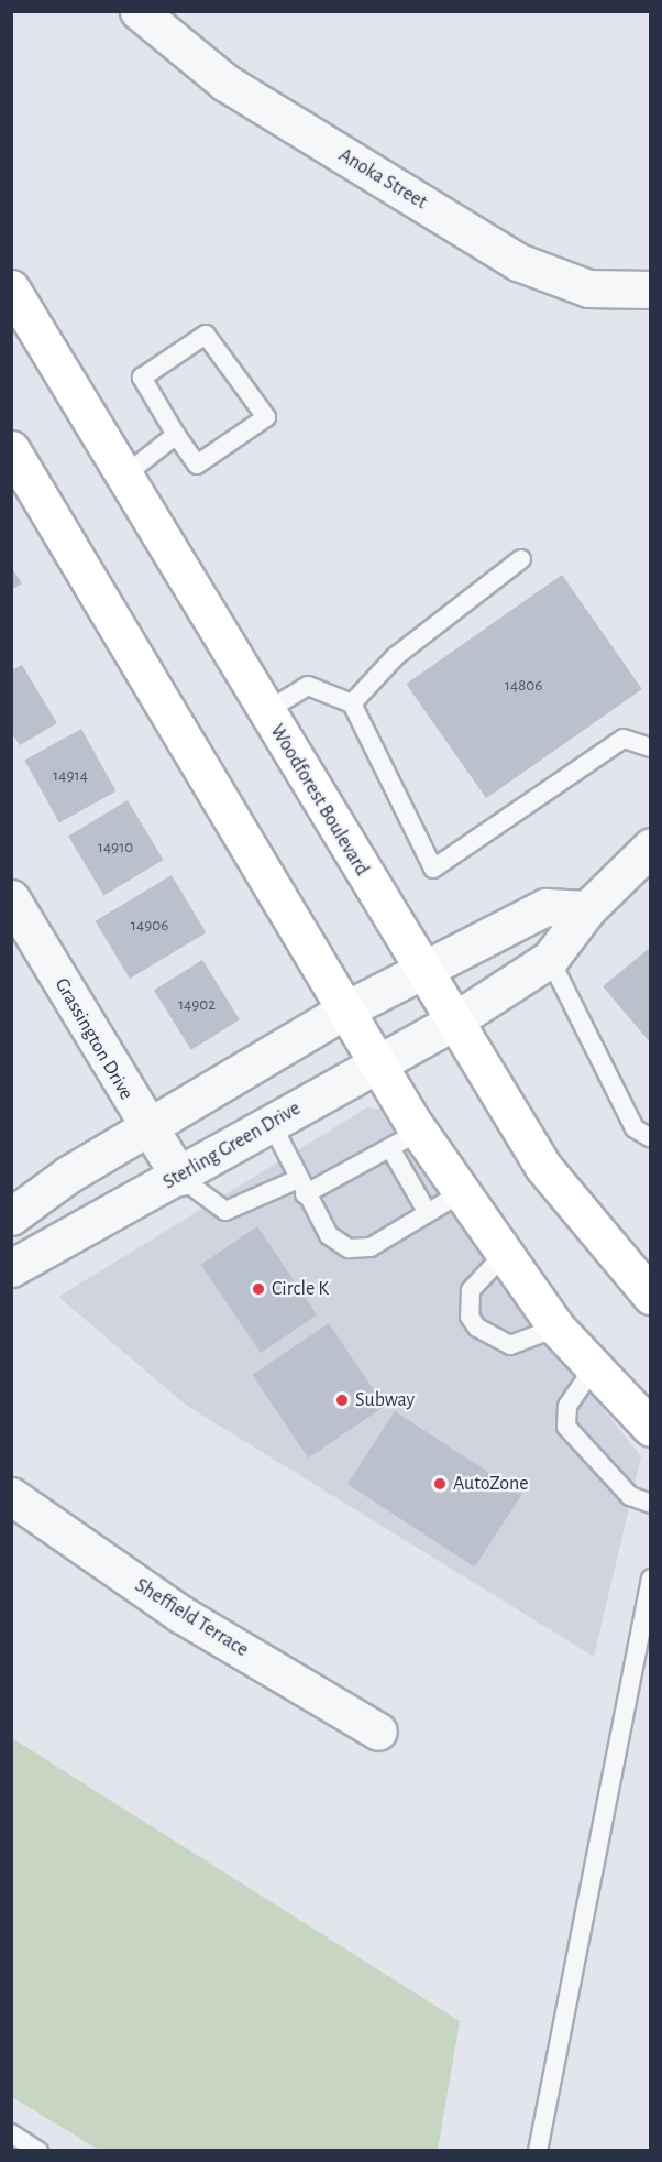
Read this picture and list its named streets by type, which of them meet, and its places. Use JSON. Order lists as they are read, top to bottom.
{
  "streets": {
    "main road": ["Woodforest Boulevard"],
    "street": [
      "Anoka Street",
      "Grassington Drive",
      "Sterling Green Drive",
      "Sheffield Terrace"
    ]
  },
  "crossings": [
    ["Woodforest Boulevard", "Sterling Green Drive"],
    ["Grassington Drive", "Sterling Green Drive"]
  ],
  "places": ["Circle K", "Subway", "AutoZone"],
  "house_numbers": [
    "14806",
    "14914",
    "14910",
    "14906",
    "14902"
  ]
}
